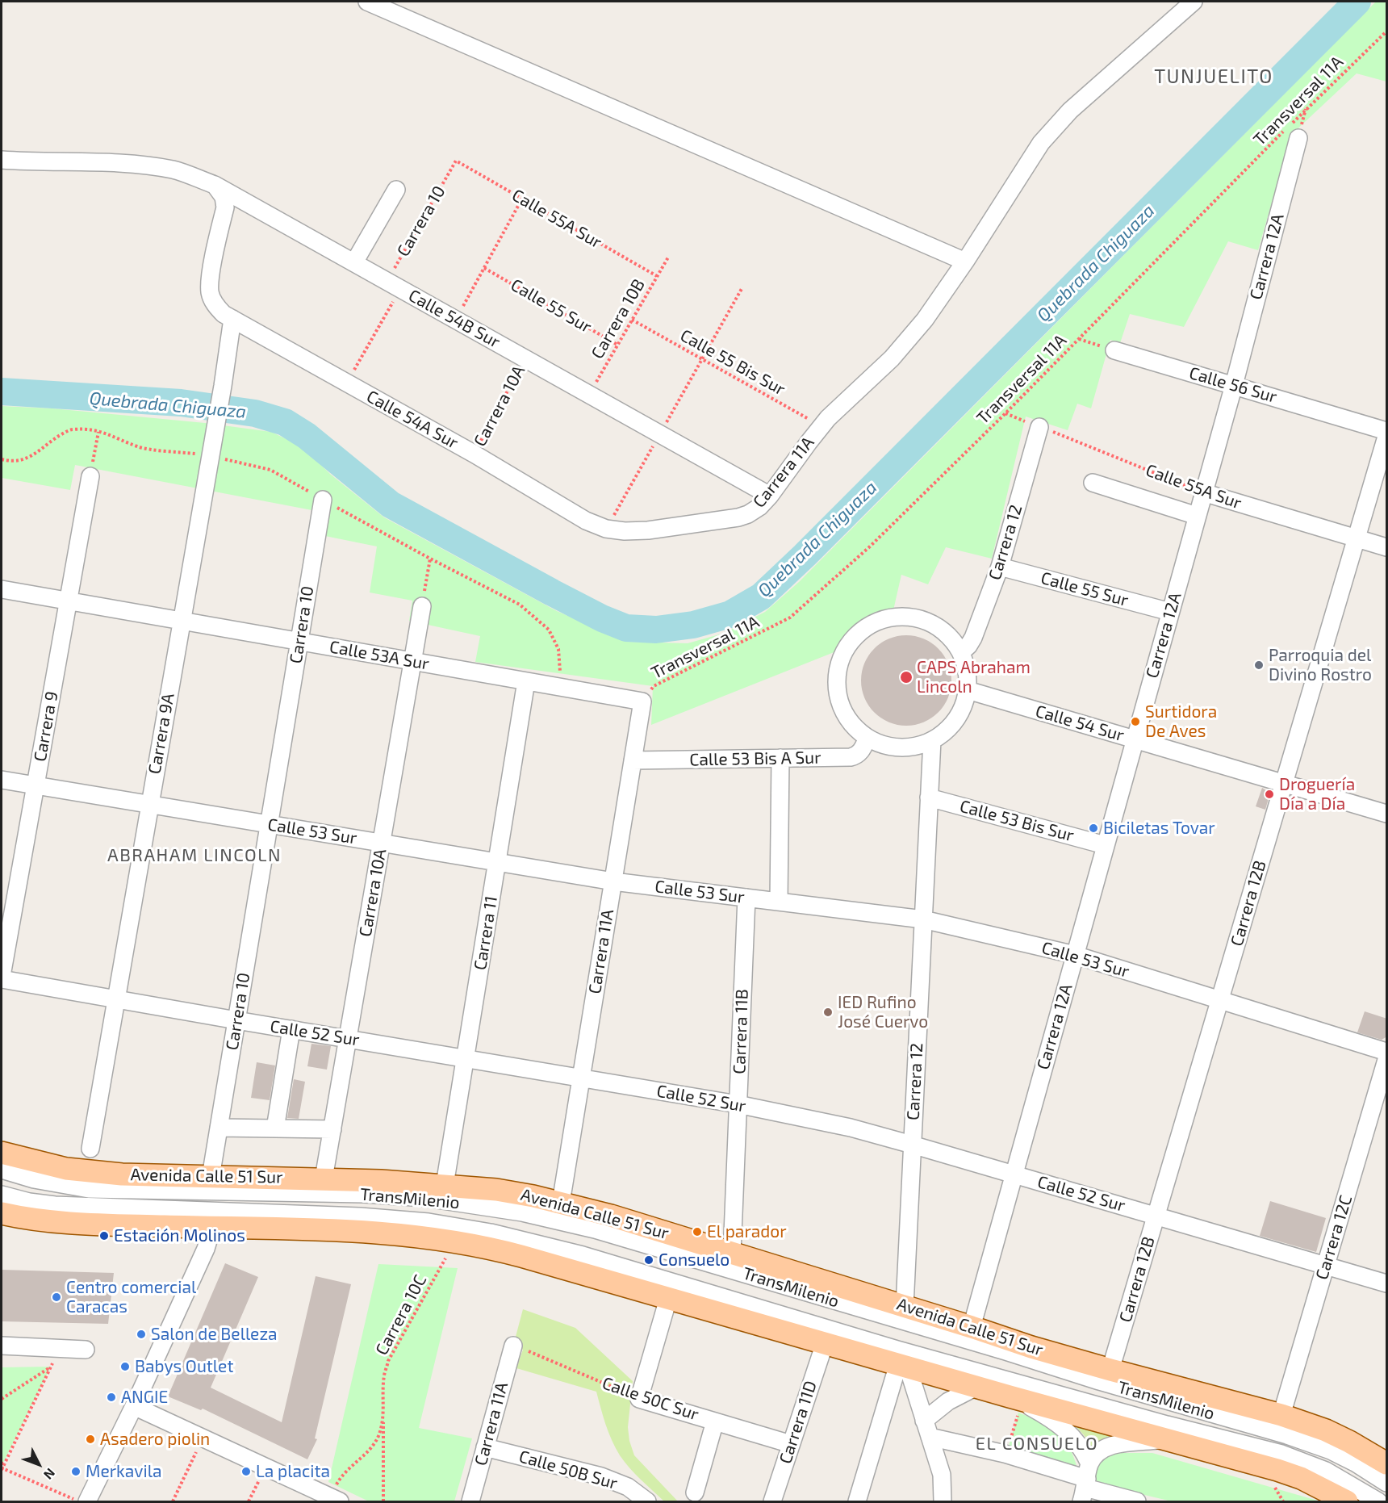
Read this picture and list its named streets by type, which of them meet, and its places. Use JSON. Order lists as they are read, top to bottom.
{
  "streets": {
    "main road": ["Avenida Calle 51 Sur"],
    "street": [
      "Calle 55A Sur",
      "Carrera 10",
      "Carrera 12A",
      "Calle 55 Sur",
      "Calle 54B Sur",
      "Calle 56 Sur",
      "Carrera 10A",
      "Calle 54A Sur",
      "Carrera 11A",
      "Carrera 12",
      "Calle 53A Sur",
      "Calle 54 Sur",
      "Carrera 9",
      "Carrera 9A",
      "Calle 53 Bis A Sur",
      "Calle 53 Bis Sur",
      "Calle 53 Sur",
      "Carrera 12B",
      "Carrera 11",
      "Carrera 11B",
      "Calle 52 Sur",
      "TransMilenio",
      "Carrera 12C",
      "Calle 50C Sur",
      "Carrera 11D",
      "Calle 50B Sur"
    ],
    "path": [
      "Transversal 11A",
      "Carrera 10B",
      "Calle 55 Bis Sur",
      "Carrera 10C"
    ]
  },
  "crossings": [
    ["Transversal 11A", "Calle 55A Sur"],
    ["Transversal 11A", "Carrera 11A"],
    ["Transversal 11A", "Calle 53A Sur"],
    ["Calle 55A Sur", "Carrera 10"],
    ["Calle 55A Sur", "Carrera 12A"],
    ["Calle 55A Sur", "Carrera 10B"],
    ["Calle 55A Sur", "Carrera 12"],
    ["Calle 55A Sur", "Carrera 12B"],
    ["Carrera 10", "Calle 54B Sur"],
    ["Carrera 10", "Calle 54A Sur"],
    ["Carrera 10", "Calle 53A Sur"],
    ["Carrera 10", "Calle 53 Sur"],
    ["Carrera 10", "Calle 52 Sur"],
    ["Carrera 10", "Avenida Calle 51 Sur"],
    ["Carrera 10", "TransMilenio"],
    ["Carrera 12A", "Calle 55 Sur"],
    ["Carrera 12A", "Calle 56 Sur"],
    ["Carrera 12A", "Calle 54 Sur"],
    ["Carrera 12A", "Calle 53 Bis Sur"],
    ["Carrera 12A", "Calle 53 Sur"],
    ["Carrera 12A", "Calle 52 Sur"],
    ["Carrera 12A", "Avenida Calle 51 Sur"],
    ["Calle 55 Sur", "Carrera 10B"],
    ["Calle 55 Sur", "Carrera 12"],
    ["Calle 54B Sur", "Carrera 10B"],
    ["Calle 54B Sur", "Carrera 10A"],
    ["Calle 54B Sur", "Calle 54A Sur"],
    ["Calle 54B Sur", "Carrera 11A"],
    ["Carrera 10B", "Calle 55 Bis Sur"],
    ["Calle 55 Bis Sur", "Carrera 11A"],
    ["Carrera 10A", "Calle 54A Sur"],
    ["Carrera 10A", "Calle 53A Sur"],
    ["Carrera 10A", "Calle 53 Sur"],
    ["Carrera 10A", "Calle 52 Sur"],
    ["Carrera 10A", "Avenida Calle 51 Sur"],
    ["Calle 54A Sur", "Carrera 11A"],
    ["Calle 54A Sur", "Carrera 9A"],
    ["Carrera 11A", "Calle 53A Sur"],
    ["Carrera 11A", "Calle 53 Bis A Sur"],
    ["Carrera 11A", "Calle 53 Sur"],
    ["Carrera 11A", "Calle 52 Sur"],
    ["Carrera 11A", "Avenida Calle 51 Sur"],
    ["Carrera 11A", "Calle 50C Sur"],
    ["Carrera 11A", "Calle 50B Sur"],
    ["Carrera 12", "Calle 54 Sur"],
    ["Carrera 12", "Calle 53 Bis A Sur"],
    ["Carrera 12", "Calle 53 Bis Sur"],
    ["Carrera 12", "Calle 53 Sur"],
    ["Carrera 12", "Calle 52 Sur"],
    ["Carrera 12", "Avenida Calle 51 Sur"],
    ["Calle 53A Sur", "Carrera 9"],
    ["Calle 53A Sur", "Carrera 9A"],
    ["Calle 53A Sur", "Carrera 11"],
    ["Calle 54 Sur", "Calle 53 Bis A Sur"],
    ["Calle 54 Sur", "Carrera 12B"],
    ["Carrera 9", "Calle 53 Sur"],
    ["Carrera 9", "Calle 52 Sur"],
    ["Carrera 9A", "Calle 53 Sur"],
    ["Carrera 9A", "Calle 52 Sur"],
    ["Calle 53 Sur", "Carrera 12B"],
    ["Calle 53 Sur", "Carrera 11"],
    ["Calle 53 Sur", "Carrera 11B"],
    ["Carrera 12B", "Calle 52 Sur"],
    ["Carrera 12B", "Avenida Calle 51 Sur"],
    ["Carrera 11", "Calle 52 Sur"],
    ["Carrera 11", "Avenida Calle 51 Sur"],
    ["Carrera 11B", "Calle 52 Sur"],
    ["Carrera 11B", "Avenida Calle 51 Sur"],
    ["Calle 52 Sur", "Carrera 12C"],
    ["Avenida Calle 51 Sur", "TransMilenio"],
    ["Avenida Calle 51 Sur", "Carrera 12C"],
    ["Calle 50C Sur", "Carrera 11D"]
  ],
  "districts": ["TUNJUELITO", "ABRAHAM LINCOLN", "EL CONSUELO"],
  "water": ["Quebrada Chiguaza"],
  "places": [
    "Parroquia del Divino Rostro",
    "CAPS Abraham Lincoln",
    "Surtidora De Aves",
    "Droguería Día a Día",
    "Biciletas Tovar",
    "IED Rufino José Cuervo",
    "El parador",
    "Estación Molinos",
    "Consuelo",
    "Centro comercial Caracas",
    "Salon de Belleza",
    "Babys Outlet",
    "ANGIE",
    "Asadero piolin",
    "Merkavila",
    "La placita"
  ],
  "north": "bottom right"
}
